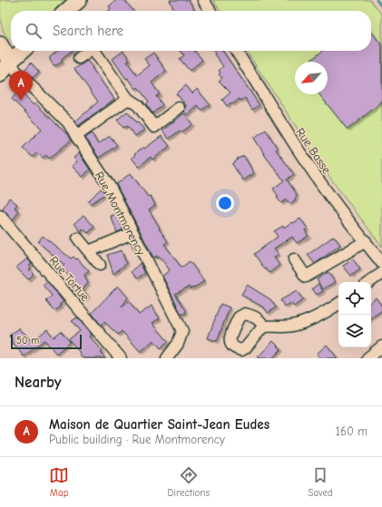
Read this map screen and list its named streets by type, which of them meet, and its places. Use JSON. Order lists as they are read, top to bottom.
{
  "streets": {
    "street": ["Rue Basse", "Rue Montmorency", "Rue Tortue"]
  },
  "scale_bar": "50 m",
  "north": "bottom left",
  "page": {
    "search": "Search here",
    "pins": "A",
    "scale": "50 m",
    "heading": "Nearby",
    "list": [
      {
        "mark": "A",
        "name": "Maison de Quartier Saint-Jean Eudes",
        "note": "Public building · Rue Montmorency",
        "value": "160 m"
      }
    ],
    "nav": ["Map", "Directions", "Saved"]
  }
}
